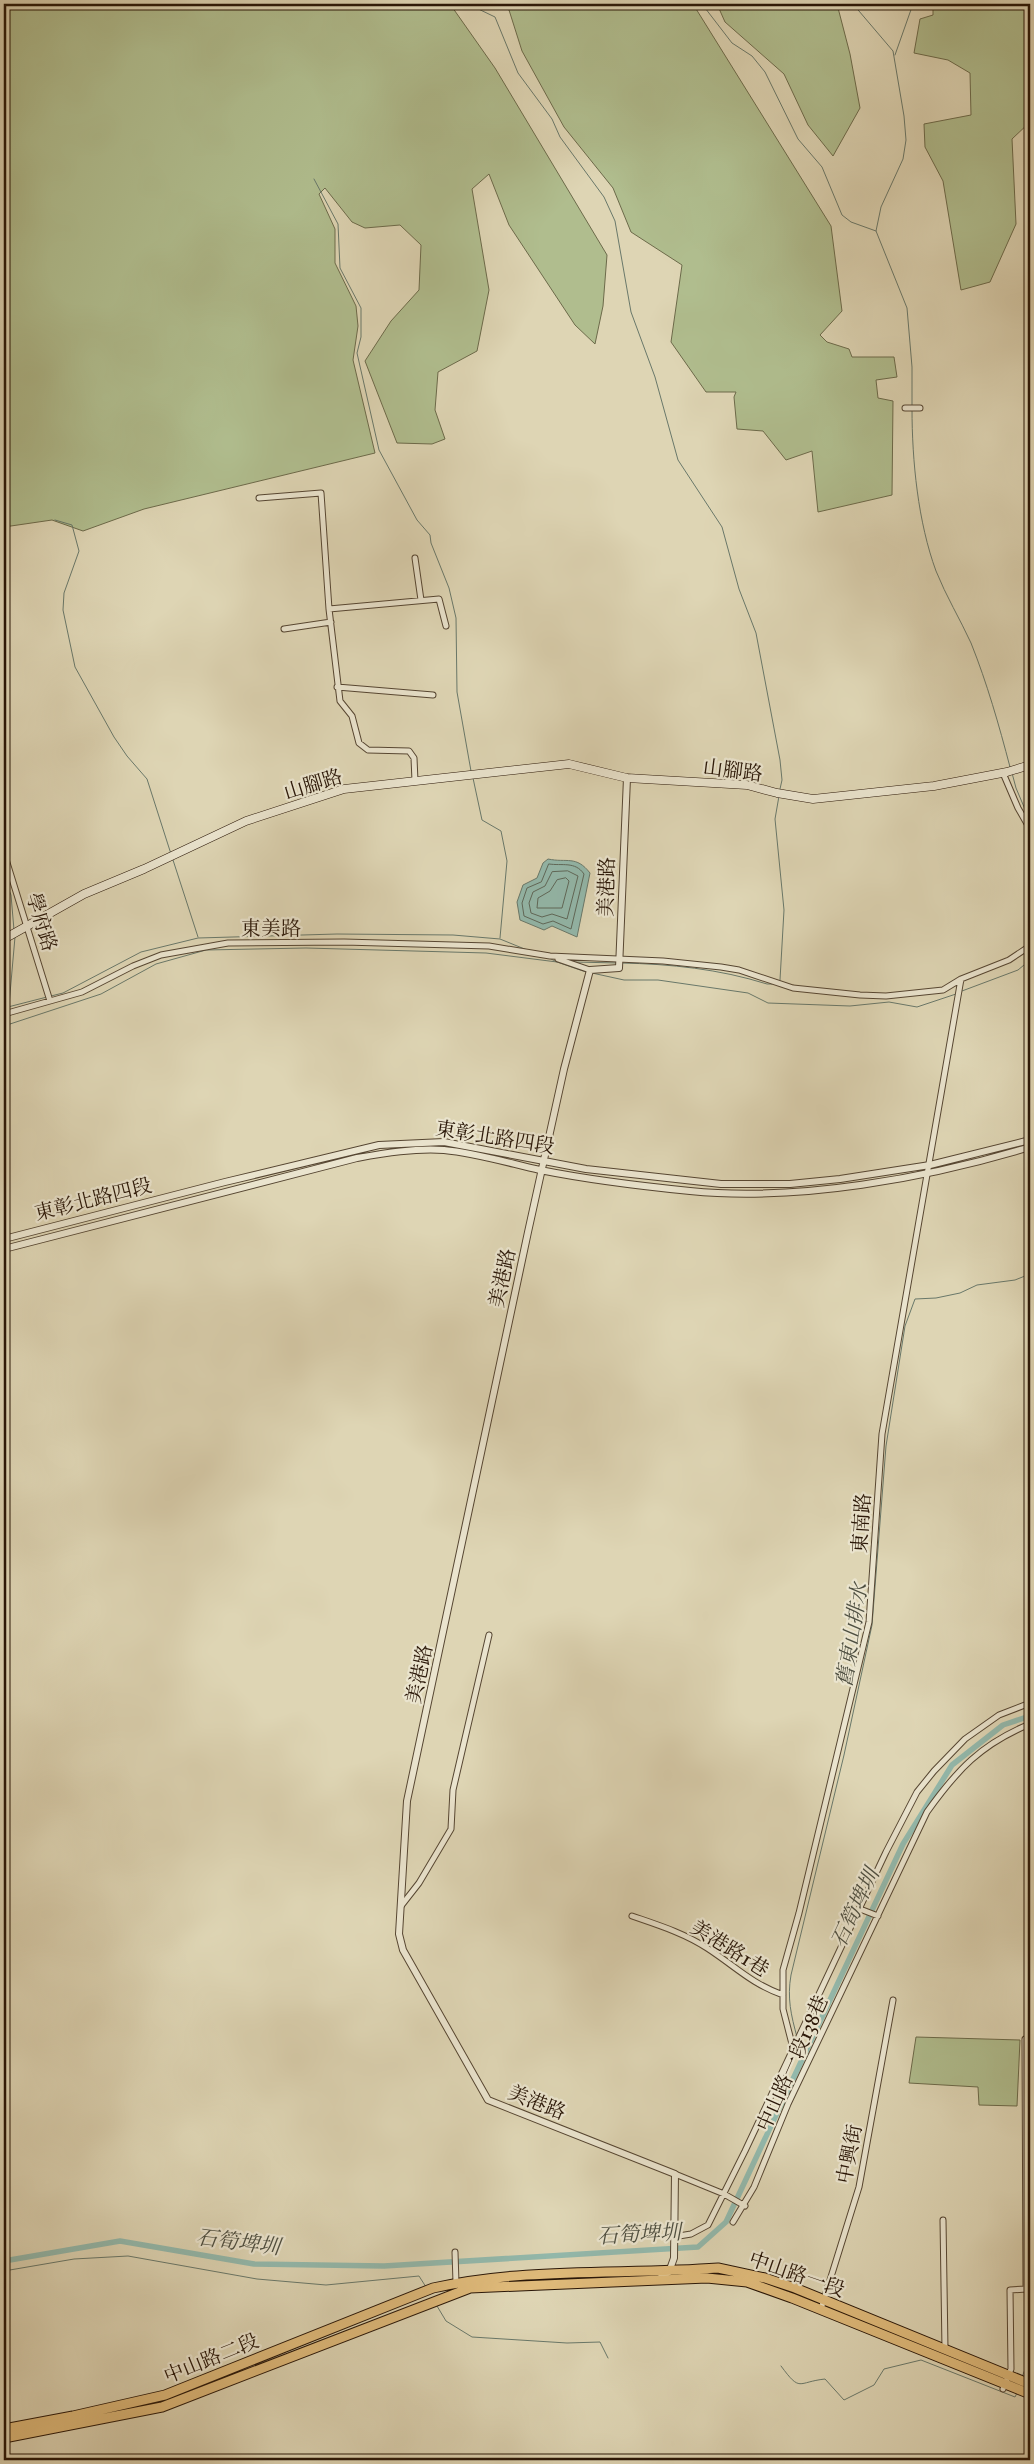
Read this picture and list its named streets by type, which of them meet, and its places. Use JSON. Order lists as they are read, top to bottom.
{
  "streets": {
    "main road": ["山腳路", "中山路一段", "中山路二段"],
    "street": [
      "美港路",
      "學府路",
      "東美路",
      "東彰北路四段",
      "東南路",
      "美港路1巷",
      "中山路一段138巷",
      "中興街"
    ]
  },
  "crossings": [
    ["山腳路", "美港路"],
    ["山腳路", "學府路"],
    ["美港路", "東彰北路四段"],
    ["學府路", "東美路"],
    ["東彰北路四段", "東南路"],
    ["東南路", "美港路1巷"],
    ["中興街", "中山路一段"],
    ["中山路一段", "中山路二段"]
  ],
  "water": ["舊東山排水", "石筍埤圳"]
}
